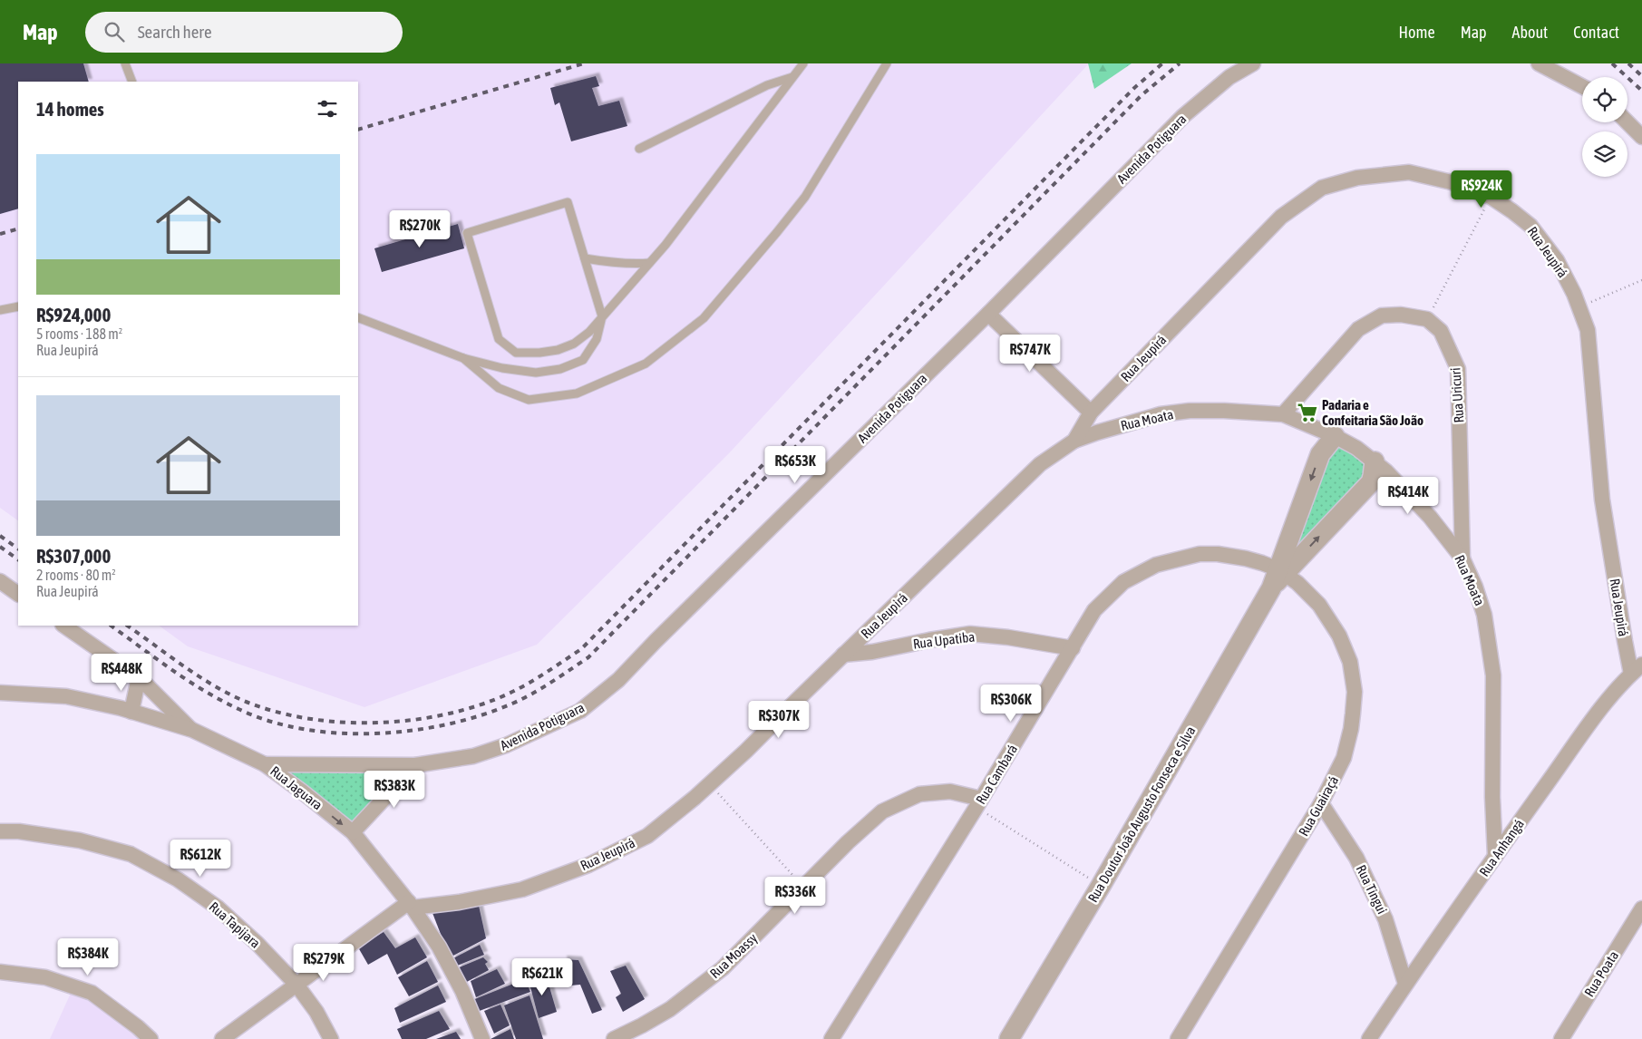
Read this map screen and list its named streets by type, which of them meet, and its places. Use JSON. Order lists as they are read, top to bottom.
{
  "streets": {
    "street": [
      "Avenida Potiguara",
      "Rua Jeupirá",
      "Rua Uricuri",
      "Rua Moata",
      "Rua Upatiba",
      "Rua Cambará",
      "Rua Jaguara",
      "Rua Guairaçá",
      "Rua Doutor João Augusto Fonseca e Silva",
      "Rua Anhangá",
      "Rua Tingui",
      "Rua Tapijara",
      "Rua Moassy",
      "Rua Poata"
    ]
  },
  "crossings": [
    ["Avenida Potiguara", "Rua Jaguara"],
    ["Rua Jeupirá", "Rua Moata"],
    ["Rua Jeupirá", "Rua Upatiba"],
    ["Rua Jeupirá", "Rua Jaguara"],
    ["Rua Jeupirá", "Rua Anhangá"],
    ["Rua Uricuri", "Rua Moata"],
    ["Rua Moata", "Rua Doutor João Augusto Fonseca e Silva"],
    ["Rua Moata", "Rua Anhangá"],
    ["Rua Upatiba", "Rua Cambará"],
    ["Rua Cambará", "Rua Guairaçá"],
    ["Rua Cambará", "Rua Doutor João Augusto Fonseca e Silva"],
    ["Rua Cambará", "Rua Moassy"],
    ["Rua Guairaçá", "Rua Doutor João Augusto Fonseca e Silva"],
    ["Rua Guairaçá", "Rua Tingui"],
    ["Rua Anhangá", "Rua Tingui"]
  ],
  "places": {
    "supermarket": ["Padaria e Confeitaria São João"]
  },
  "page": {
    "header": "Map",
    "search": "Search here",
    "nav": [
      "Home",
      "Map",
      "About",
      "Contact"
    ],
    "heading": "14 homes",
    "list": [
      {
        "name": "R$924,000",
        "note": "5 rooms · 188 m² · Rua Jeupirá"
      },
      {
        "name": "R$307,000",
        "note": "2 rooms · 80 m² · Rua Jeupirá"
      }
    ],
    "price": [
      "R$924K",
      "R$270K",
      "R$747K",
      "R$653K",
      "R$414K",
      "R$448K",
      "R$306K",
      "R$307K",
      "R$383K",
      "R$612K",
      "R$336K",
      "R$384K",
      "R$279K",
      "R$621K"
    ]
  }
}
